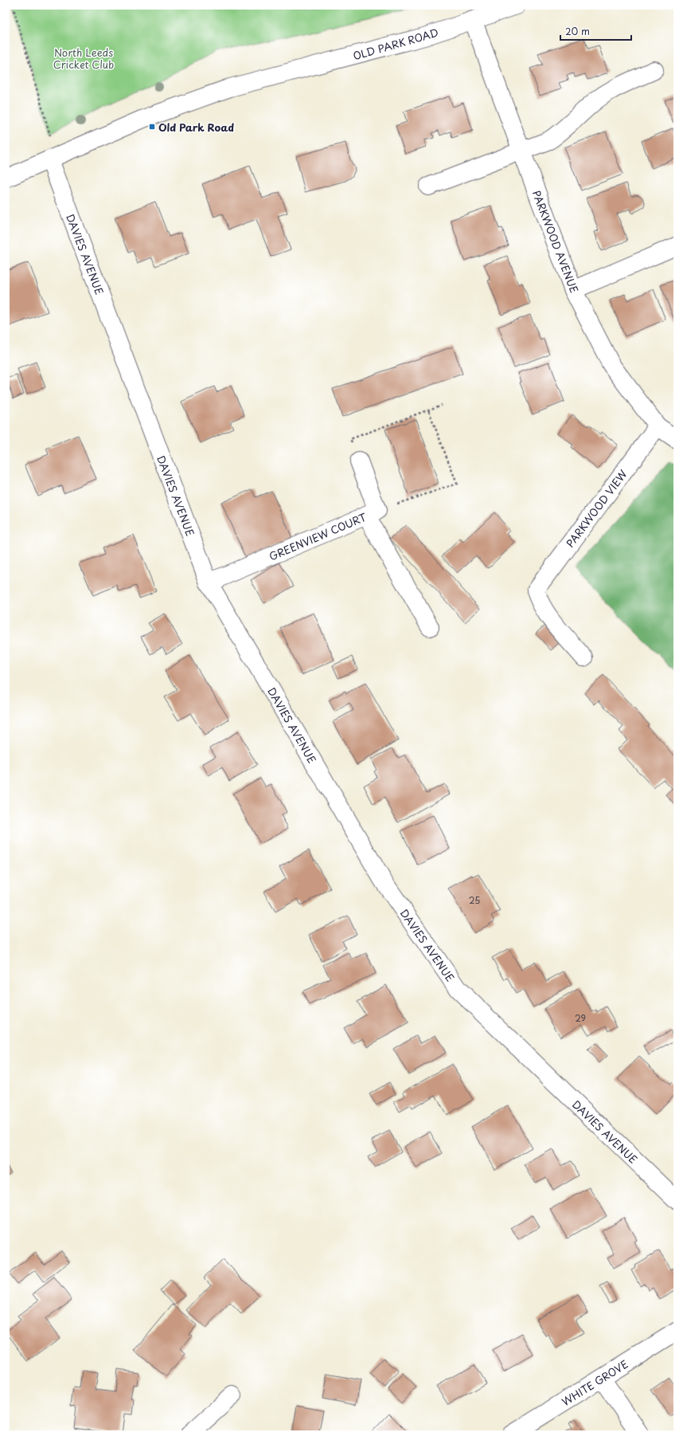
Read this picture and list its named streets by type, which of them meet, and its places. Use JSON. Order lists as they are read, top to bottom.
{
  "streets": {
    "street": [
      "OLD PARK ROAD",
      "PARKWOOD AVENUE",
      "DAVIES AVENUE",
      "PARKWOOD VIEW",
      "GREENVIEW COURT",
      "WHITE GROVE"
    ]
  },
  "crossings": [
    ["OLD PARK ROAD", "PARKWOOD AVENUE"],
    ["OLD PARK ROAD", "DAVIES AVENUE"],
    ["PARKWOOD AVENUE", "PARKWOOD VIEW"],
    ["DAVIES AVENUE", "GREENVIEW COURT"]
  ],
  "parks": ["North Leeds Cricket Club"],
  "places": {
    "transit": ["Old Park Road"]
  },
  "house_numbers": ["25", "29"],
  "scale_bar": "20 m"
}
